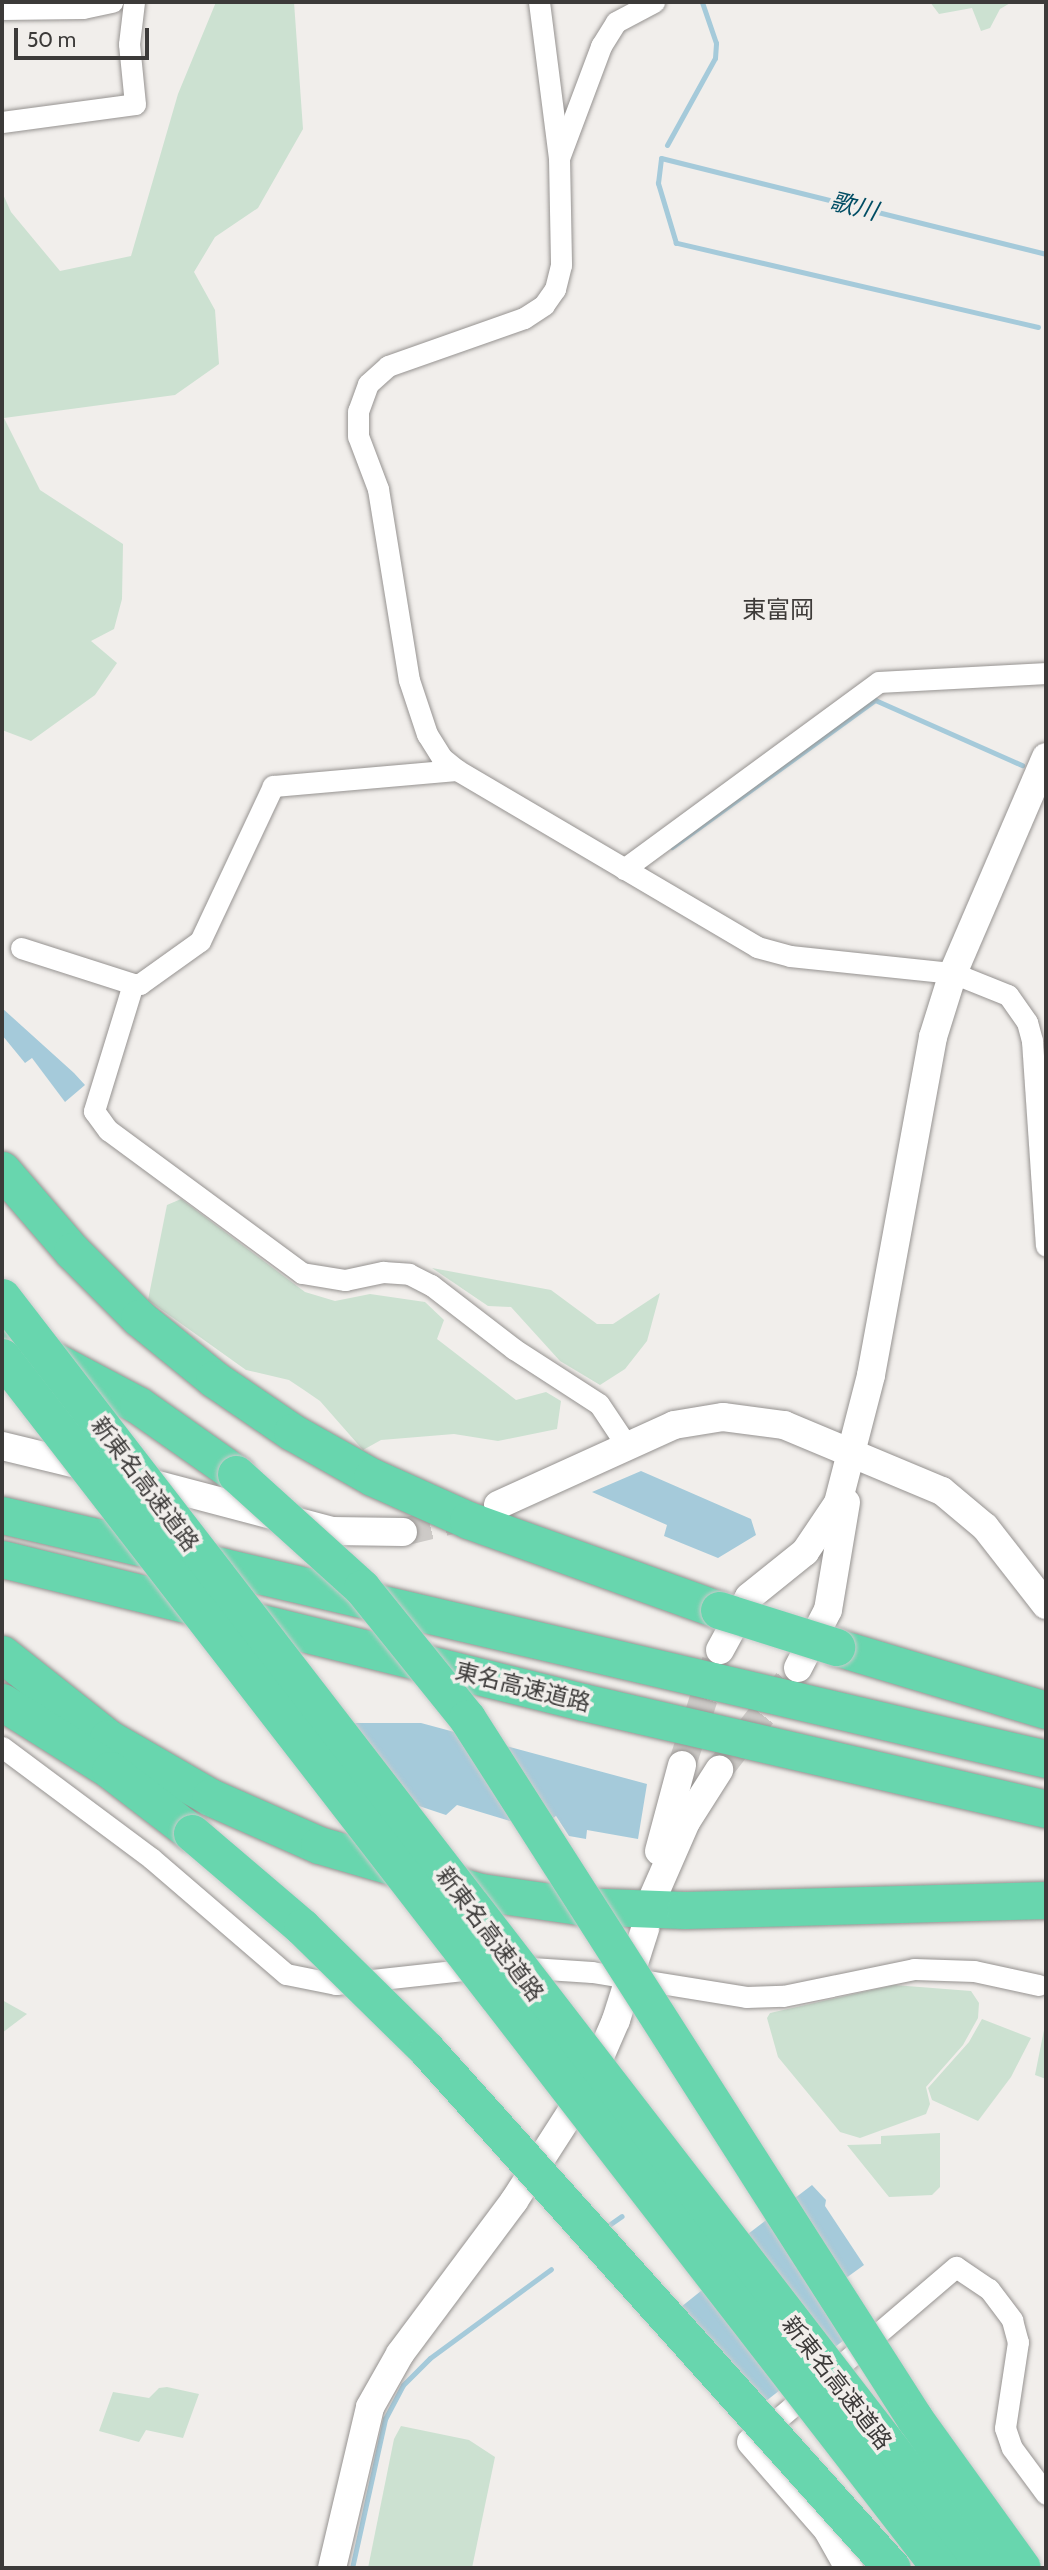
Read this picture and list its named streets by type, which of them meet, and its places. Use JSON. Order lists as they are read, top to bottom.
{
  "streets": {
    "highway": ["新東名高速道路", "東名高速道路"]
  },
  "districts": ["東富岡"],
  "water": ["歌川"],
  "scale_bar": "50 m"
}
